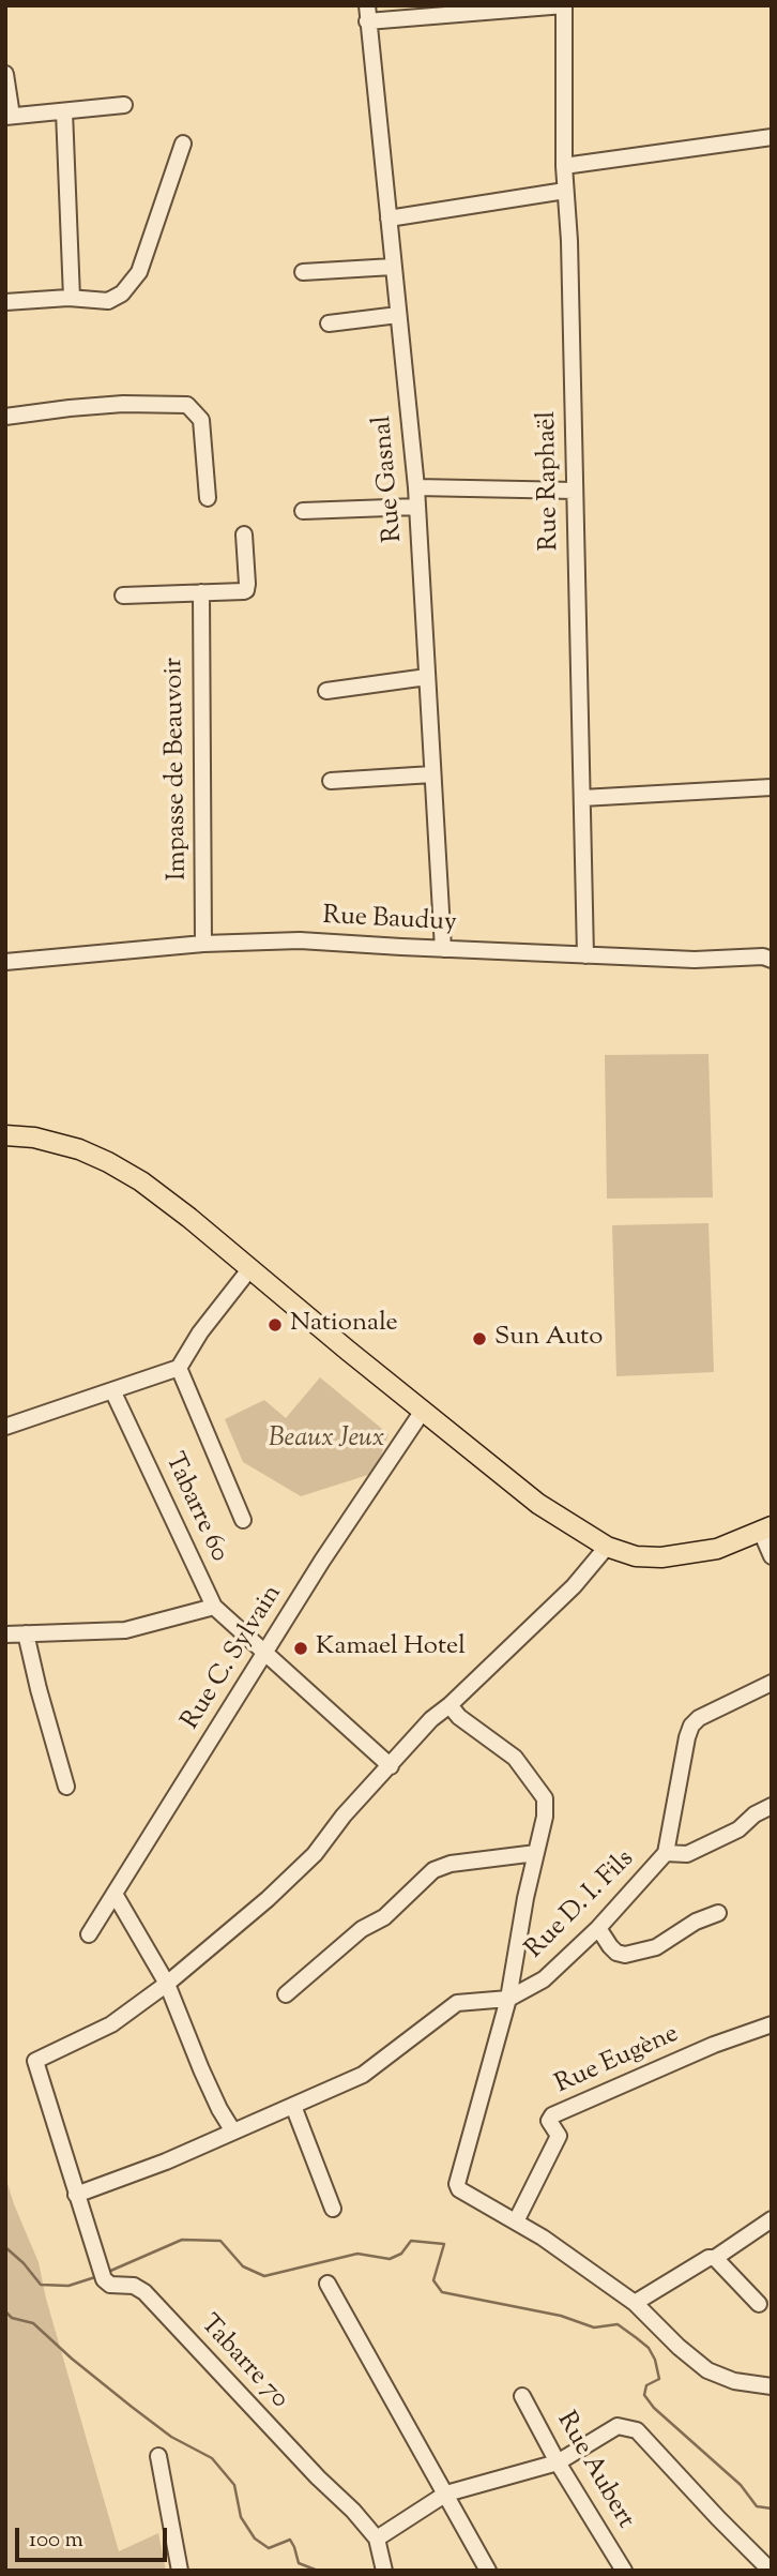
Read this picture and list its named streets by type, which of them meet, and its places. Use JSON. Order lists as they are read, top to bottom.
{
  "streets": {
    "street": [
      "Rue Gasnal",
      "Rue Raphaël",
      "Impasse de Beauvoir",
      "Rue Bauduy",
      "Tabarre 60",
      "Rue C. Sylvain",
      "Rue D. I. Fils",
      "Rue Eugène",
      "Tabarre 70",
      "Rue Aubert"
    ]
  },
  "crossings": [
    ["Rue Gasnal", "Rue Bauduy"],
    ["Rue Raphaël", "Rue Bauduy"],
    ["Impasse de Beauvoir", "Rue Bauduy"],
    ["Tabarre 60", "Rue C. Sylvain"]
  ],
  "parks": ["Beaux Jeux"],
  "places": ["Nationale", "Sun Auto", "Kamael Hotel"],
  "scale_bar": "100 m"
}
